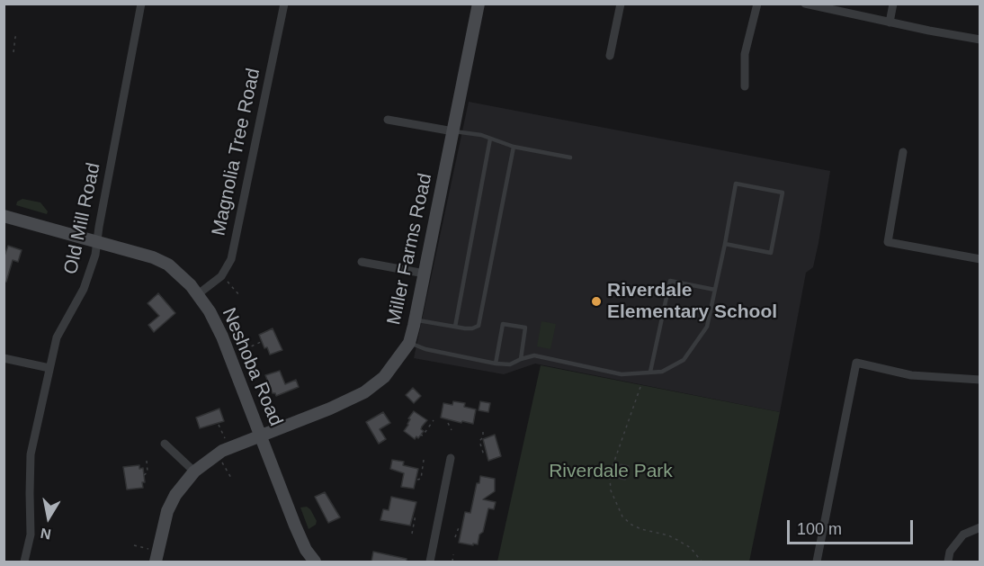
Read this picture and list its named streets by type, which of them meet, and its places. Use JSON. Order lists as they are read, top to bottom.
{
  "streets": {
    "street": [
      "Magnolia Tree Road",
      "Old Mill Road",
      "Miller Farms Road",
      "Neshoba Road"
    ]
  },
  "crossings": [
    ["Magnolia Tree Road", "Neshoba Road"],
    ["Old Mill Road", "Neshoba Road"],
    ["Miller Farms Road", "Neshoba Road"]
  ],
  "parks": ["Riverdale Park"],
  "places": ["Riverdale Elementary School"],
  "scale_bar": "100 m",
  "north": "bottom"
}
